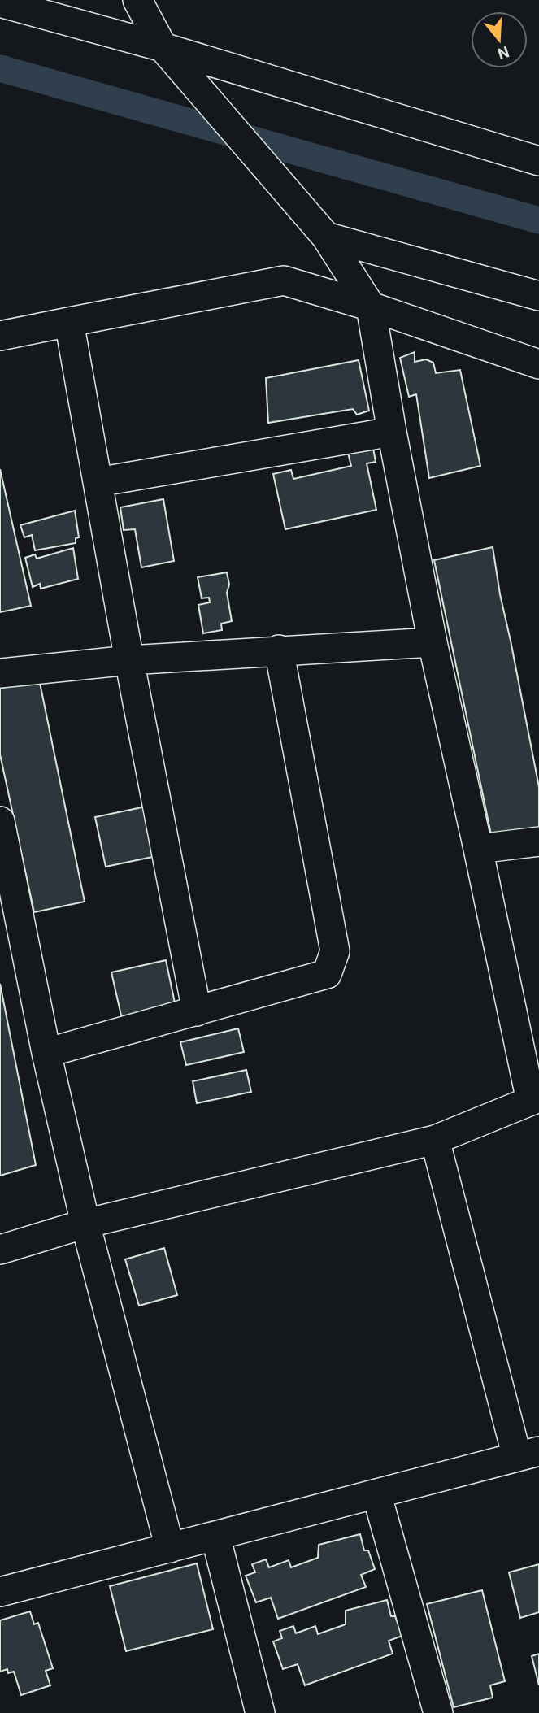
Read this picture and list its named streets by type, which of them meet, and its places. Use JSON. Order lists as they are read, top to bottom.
{
  "north": "bottom"
}
